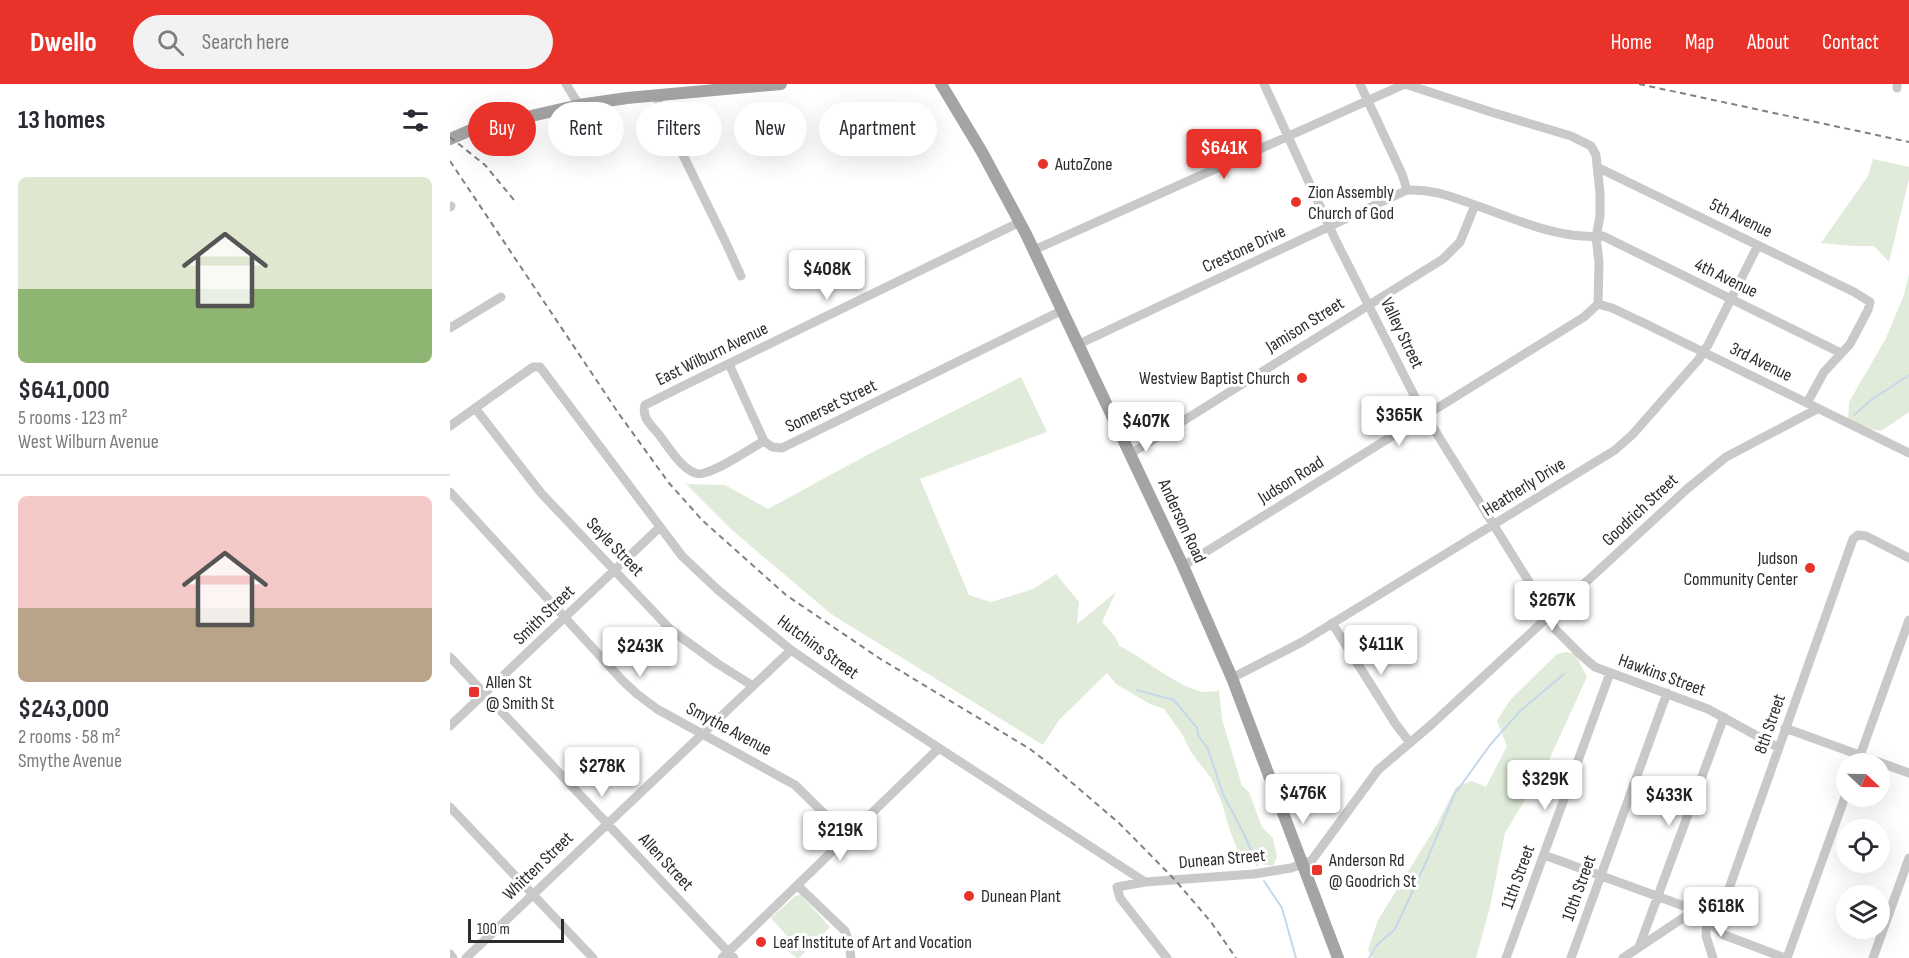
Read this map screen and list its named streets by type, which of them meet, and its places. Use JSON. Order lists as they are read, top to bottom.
{
  "streets": {
    "main road": ["Anderson Road"],
    "street": [
      "5th Avenue",
      "Crestone Drive",
      "4th Avenue",
      "Jamison Street",
      "Valley Street",
      "East Wilburn Avenue",
      "3rd Avenue",
      "Somerset Street",
      "Judson Road",
      "Heatherly Drive",
      "Goodrich Street",
      "Seyle Street",
      "Smith Street",
      "Hutchins Street",
      "Hawkins Street",
      "8th Street",
      "Smythe Avenue",
      "Dunean Street",
      "Allen Street",
      "Whitten Street",
      "11th Street",
      "10th Street"
    ]
  },
  "crossings": [
    ["5th Avenue", "4th Avenue"],
    ["5th Avenue", "Heatherly Drive"],
    ["Crestone Drive", "4th Avenue"],
    ["Crestone Drive", "Jamison Street"],
    ["Crestone Drive", "Valley Street"],
    ["Crestone Drive", "Anderson Road"],
    ["4th Avenue", "Heatherly Drive"],
    ["Jamison Street", "Valley Street"],
    ["Jamison Street", "Anderson Road"],
    ["Valley Street", "Judson Road"],
    ["Valley Street", "Heatherly Drive"],
    ["Valley Street", "Goodrich Street"],
    ["Valley Street", "Hawkins Street"],
    ["East Wilburn Avenue", "Somerset Street"],
    ["East Wilburn Avenue", "Anderson Road"],
    ["3rd Avenue", "Judson Road"],
    ["3rd Avenue", "Heatherly Drive"],
    ["3rd Avenue", "Goodrich Street"],
    ["Somerset Street", "Anderson Road"],
    ["Judson Road", "Anderson Road"],
    ["Heatherly Drive", "Anderson Road"],
    ["Goodrich Street", "Anderson Road"],
    ["Goodrich Street", "Hawkins Street"],
    ["Goodrich Street", "Dunean Street"],
    ["Anderson Road", "Dunean Street"],
    ["Seyle Street", "Smith Street"],
    ["Seyle Street", "Hutchins Street"],
    ["Seyle Street", "Whitten Street"],
    ["Smith Street", "Hutchins Street"],
    ["Smith Street", "Smythe Avenue"],
    ["Smith Street", "Allen Street"],
    ["Hutchins Street", "Dunean Street"],
    ["Hutchins Street", "Whitten Street"],
    ["Hawkins Street", "8th Street"],
    ["Hawkins Street", "11th Street"],
    ["Hawkins Street", "10th Street"],
    ["Smythe Avenue", "Whitten Street"],
    ["Allen Street", "Whitten Street"]
  ],
  "places": {
    "other": [
      "AutoZone",
      "Zion Assembly Church of God",
      "Westview Baptist Church",
      "Judson Community Center",
      "Dunean Plant",
      "Leaf Institute of Art and Vocation"
    ],
    "transit": ["Allen St @ Smith St", "Anderson Rd @ Goodrich St"]
  },
  "scale_bar": "100 m",
  "north": "right",
  "page": {
    "header": "Dwello",
    "search": "Search here",
    "nav": [
      "Home",
      "Map",
      "About",
      "Contact"
    ],
    "heading": "13 homes",
    "chip": [
      "Buy",
      "Rent",
      "Filters",
      "New",
      "Apartment"
    ],
    "price": [
      "$641K",
      "$408K",
      "$365K",
      "$407K",
      "$267K",
      "$411K",
      "$243K",
      "$278K",
      "$329K",
      "$476K",
      "$433K",
      "$219K",
      "$618K"
    ],
    "list": [
      {
        "name": "$641,000",
        "note": "5 rooms · 123 m² · West Wilburn Avenue"
      },
      {
        "name": "$243,000",
        "note": "2 rooms · 58 m² · Smythe Avenue"
      }
    ],
    "scale": "100 m"
  }
}
